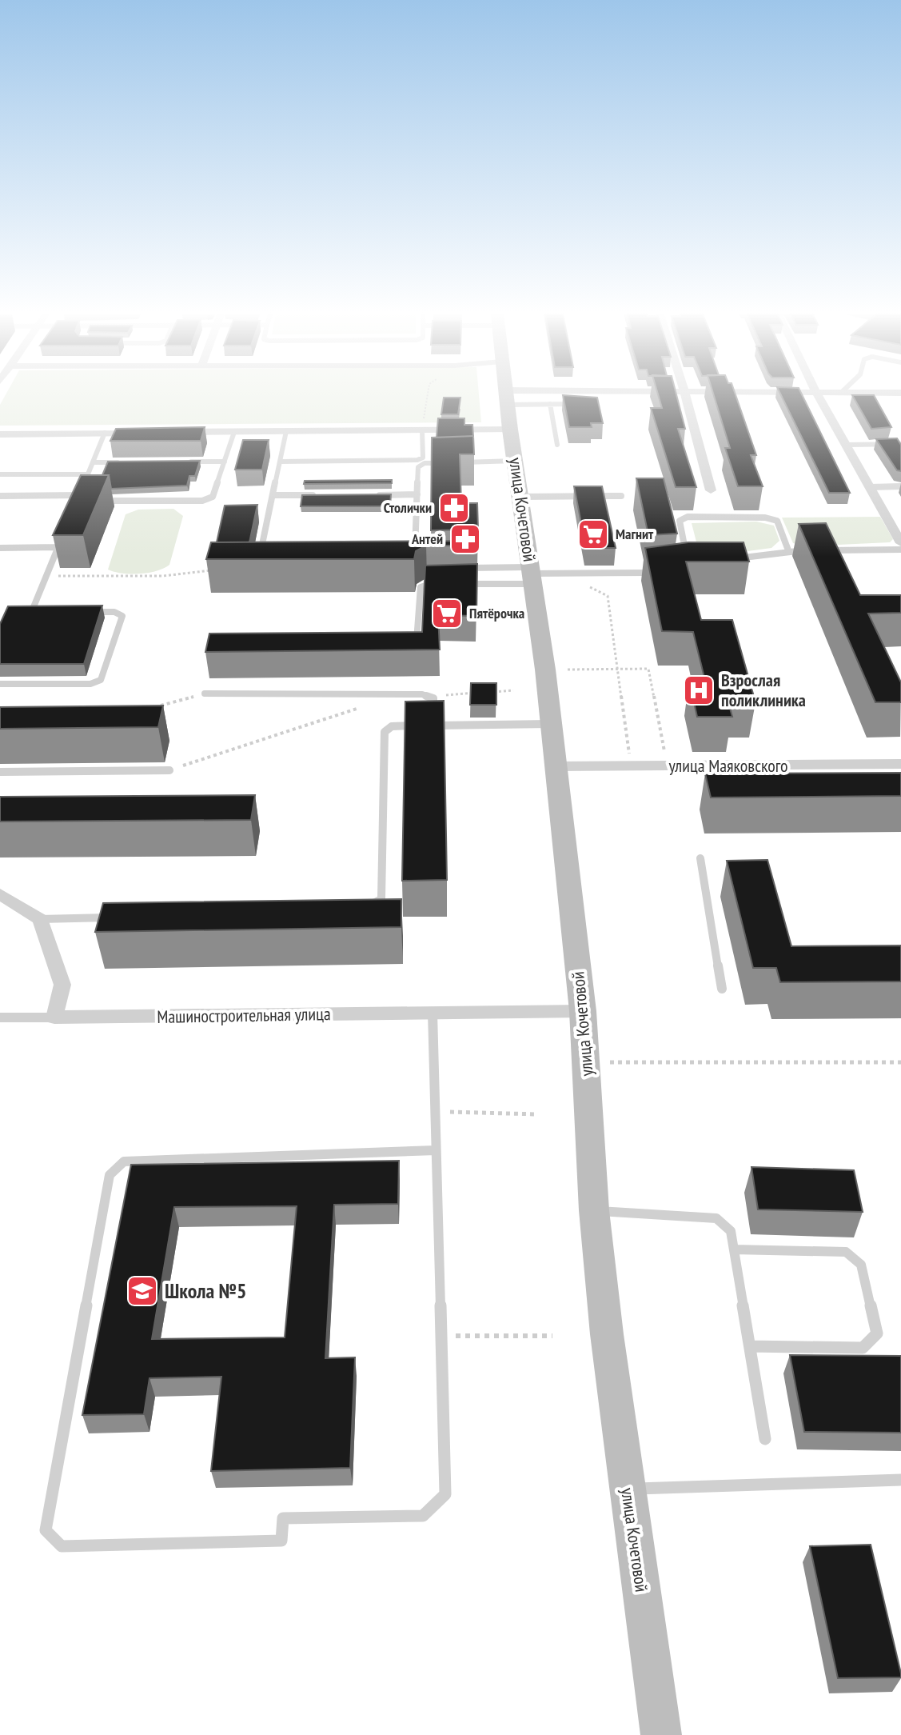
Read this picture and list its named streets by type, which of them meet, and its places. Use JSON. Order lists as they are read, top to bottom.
{
  "streets": {
    "main road": ["улица Кочетовой"],
    "street": ["улица Маяковского", "Машиностроительная улица"]
  },
  "crossings": [
    ["улица Кочетовой", "улица Маяковского"],
    ["улица Кочетовой", "Машиностроительная улица"]
  ],
  "places": {
    "pharmacy": ["Столички", "Антей"],
    "supermarket": ["Магнит", "Пятёрочка"],
    "hospital": ["Взрослая поликлиника"],
    "school or university": ["Школа №5"]
  }
}
